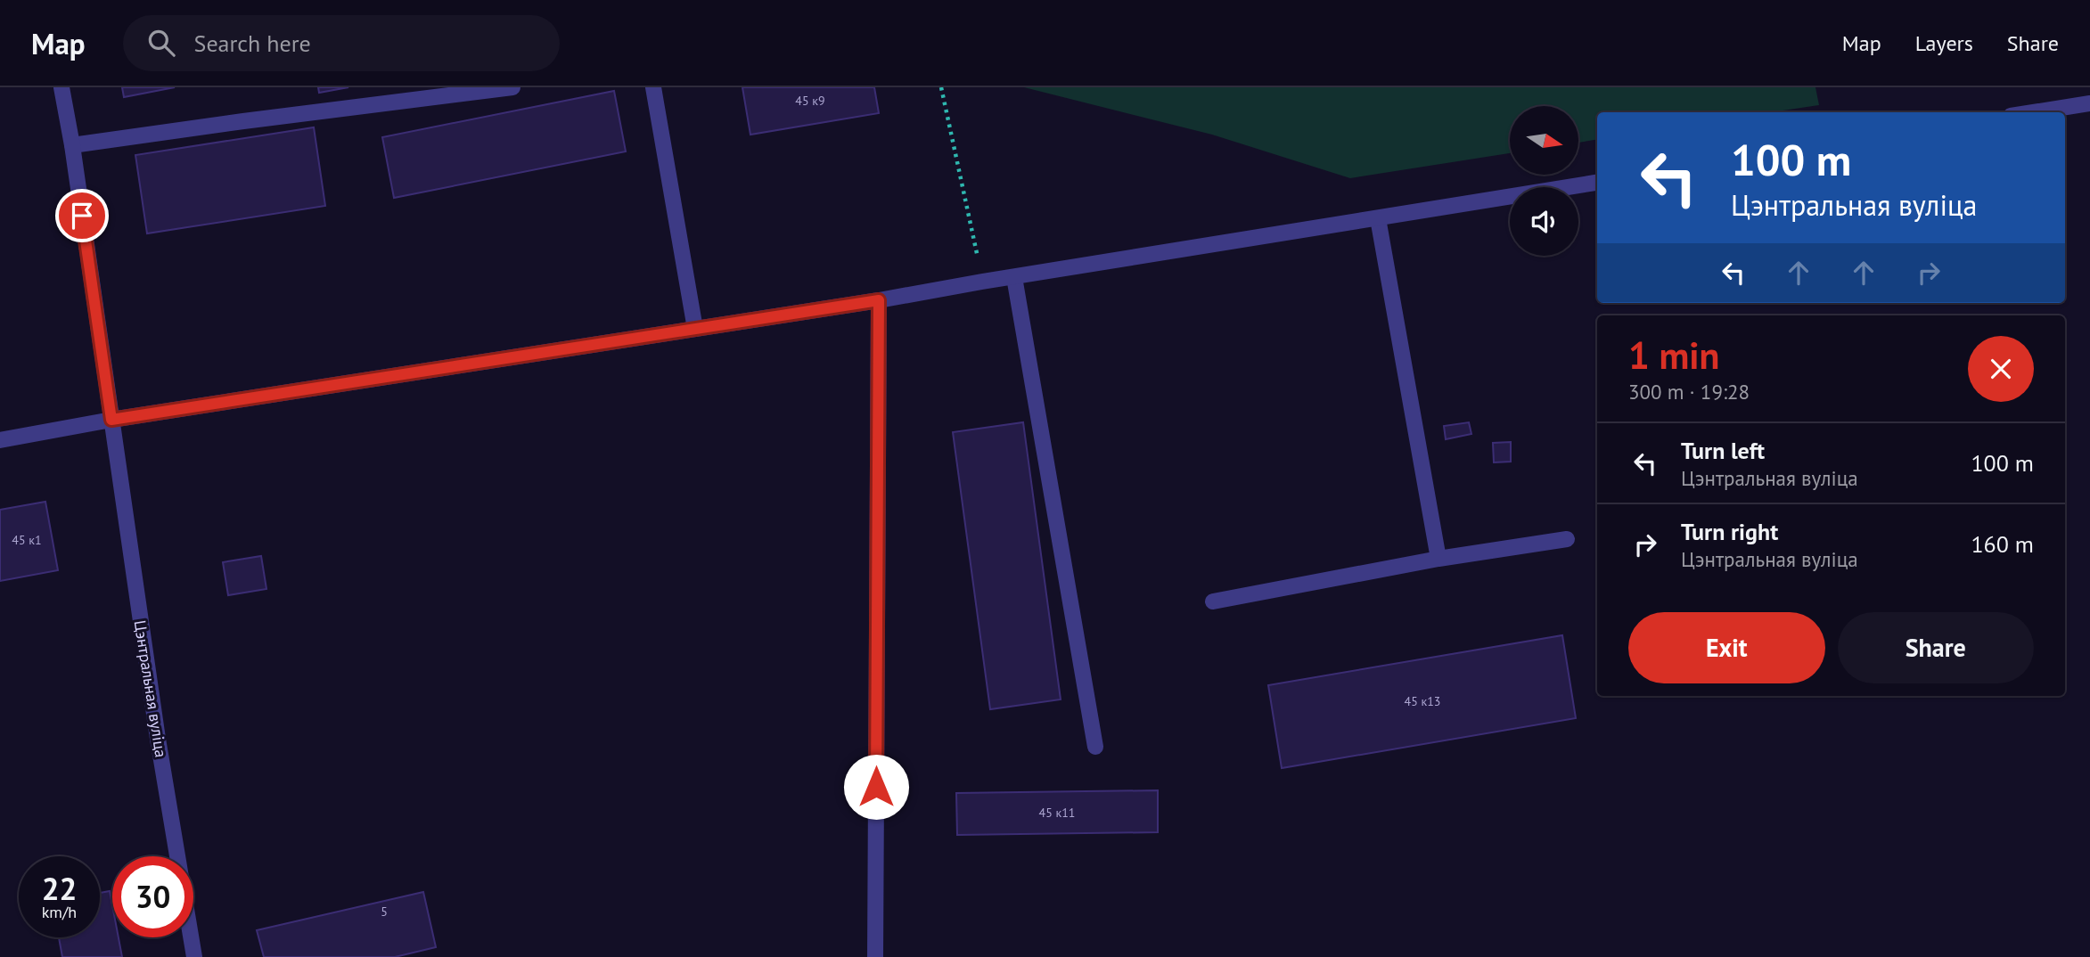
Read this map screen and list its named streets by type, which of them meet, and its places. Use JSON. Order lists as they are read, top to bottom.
{
  "streets": {
    "street": ["Цэнтральная вуліца"]
  },
  "house_numbers": [
    "45 к9",
    "45 к1",
    "45 к13",
    "45 к11",
    "5"
  ],
  "north": "right",
  "page": {
    "header": "Map",
    "search": "Search here",
    "nav": ["Map", "Layers", "Share"],
    "turn": ["100 m", "Цэнтральная вуліца"],
    "heading": ["1 min", "300 m · 19:28"],
    "list": [
      {
        "name": "Turn left",
        "note": "Цэнтральная вуліца",
        "value": "100 m"
      },
      {
        "name": "Turn right",
        "note": "Цэнтральная вуліца",
        "value": "160 m"
      }
    ],
    "buttons": ["Exit", "Share"],
    "speed": "22 km/h",
    "limit": "30"
  }
}
